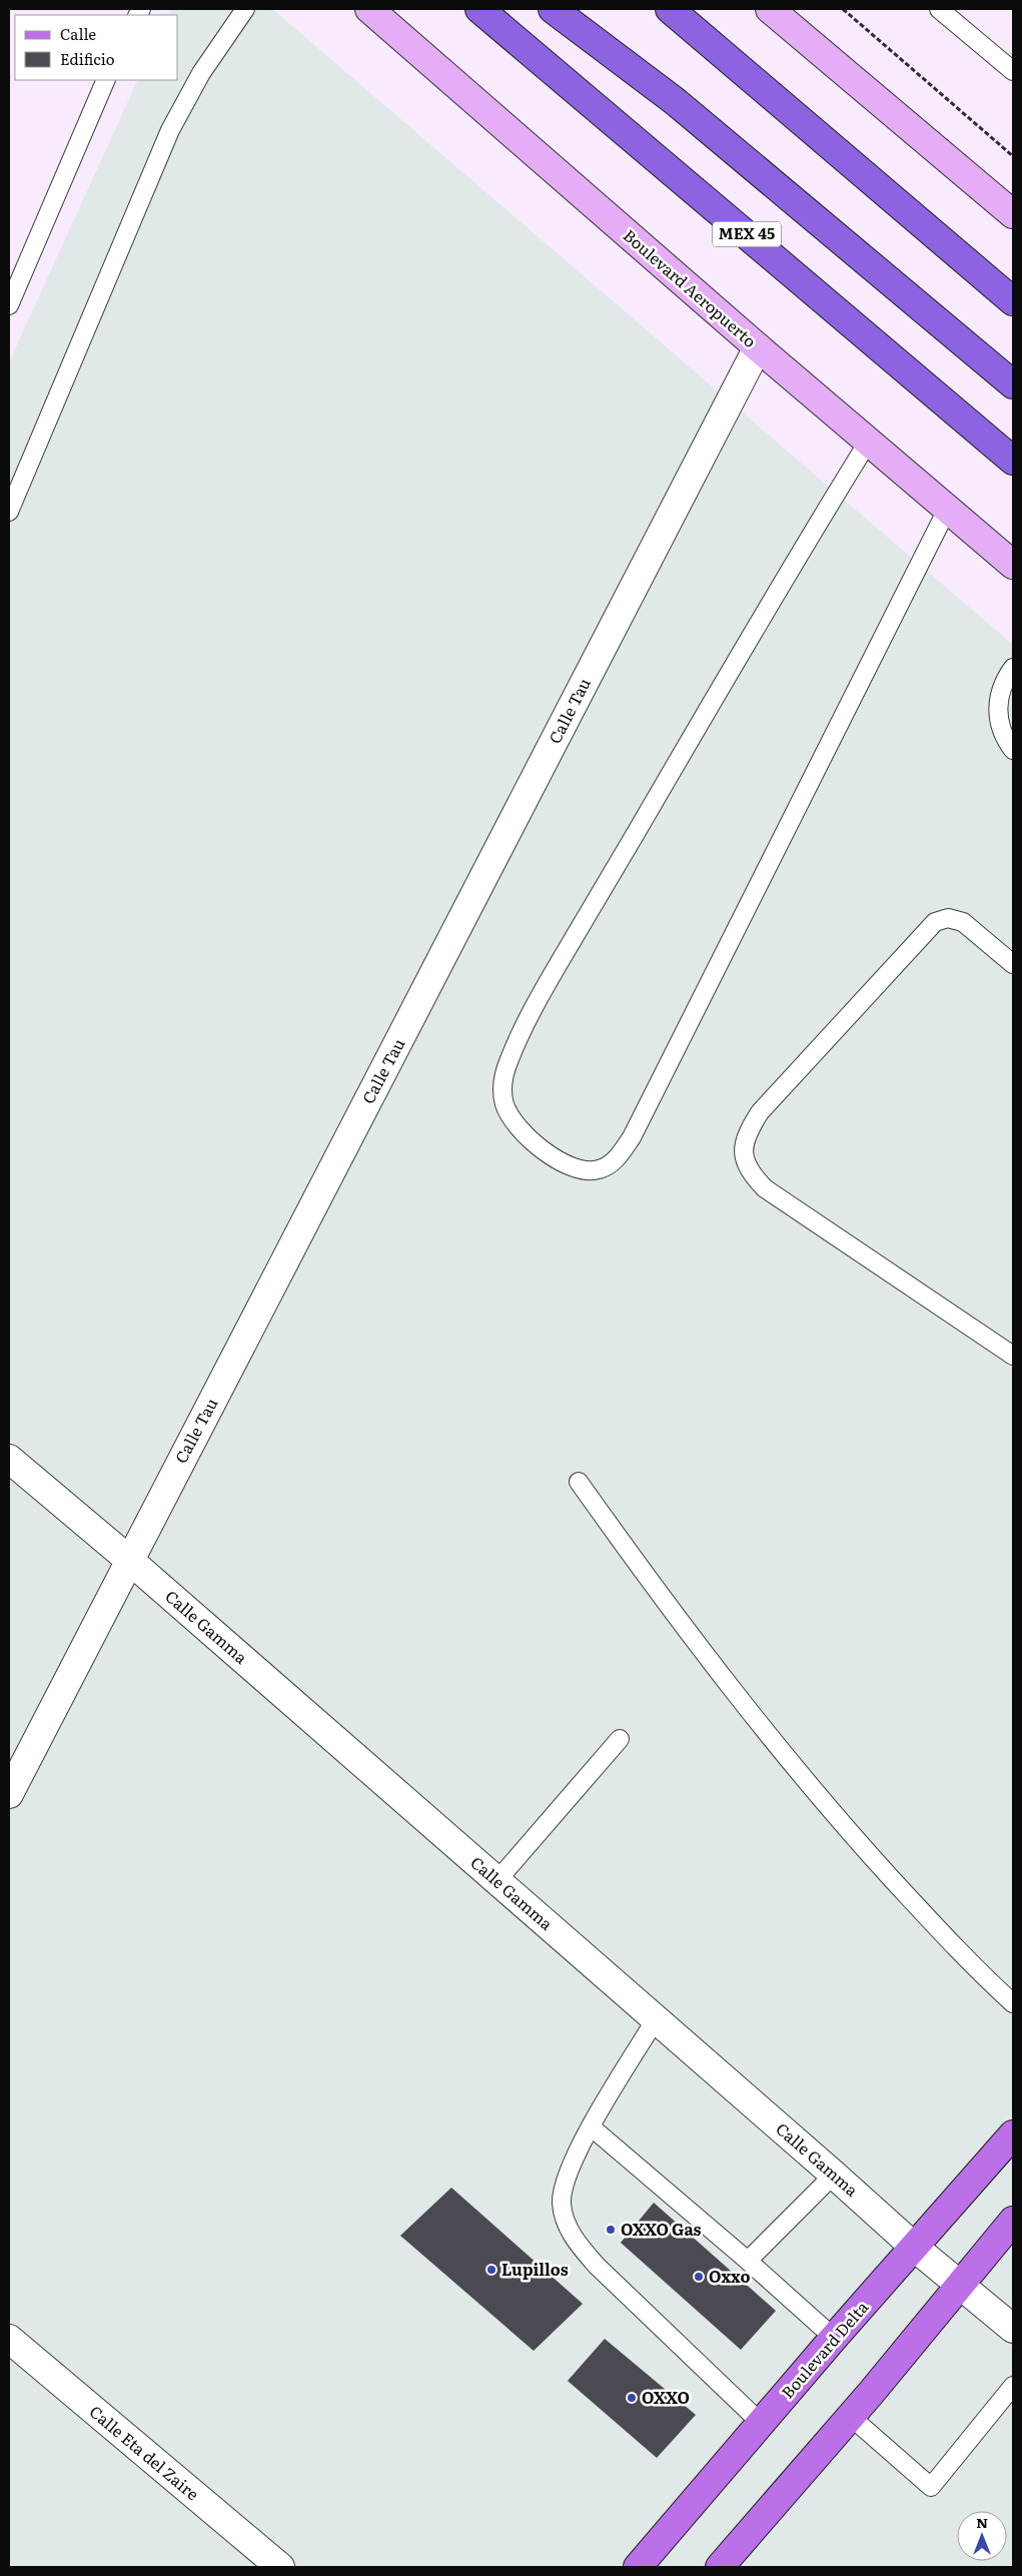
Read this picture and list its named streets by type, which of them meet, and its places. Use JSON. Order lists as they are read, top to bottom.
{
  "streets": {
    "highway": ["MEX 45"],
    "main road": ["Boulevard Delta"],
    "street": [
      "Boulevard Aeropuerto",
      "Calle Tau",
      "Calle Gamma",
      "Calle Eta del Zaire"
    ]
  },
  "crossings": [
    ["Boulevard Aeropuerto", "Calle Tau"],
    ["Calle Tau", "Calle Gamma"],
    ["Calle Gamma", "Boulevard Delta"]
  ],
  "places": [
    "OXXO Gas",
    "Lupillos",
    "Oxxo",
    "OXXO"
  ],
  "legend": ["Calle", "Edificio"],
  "north": "top"
}
